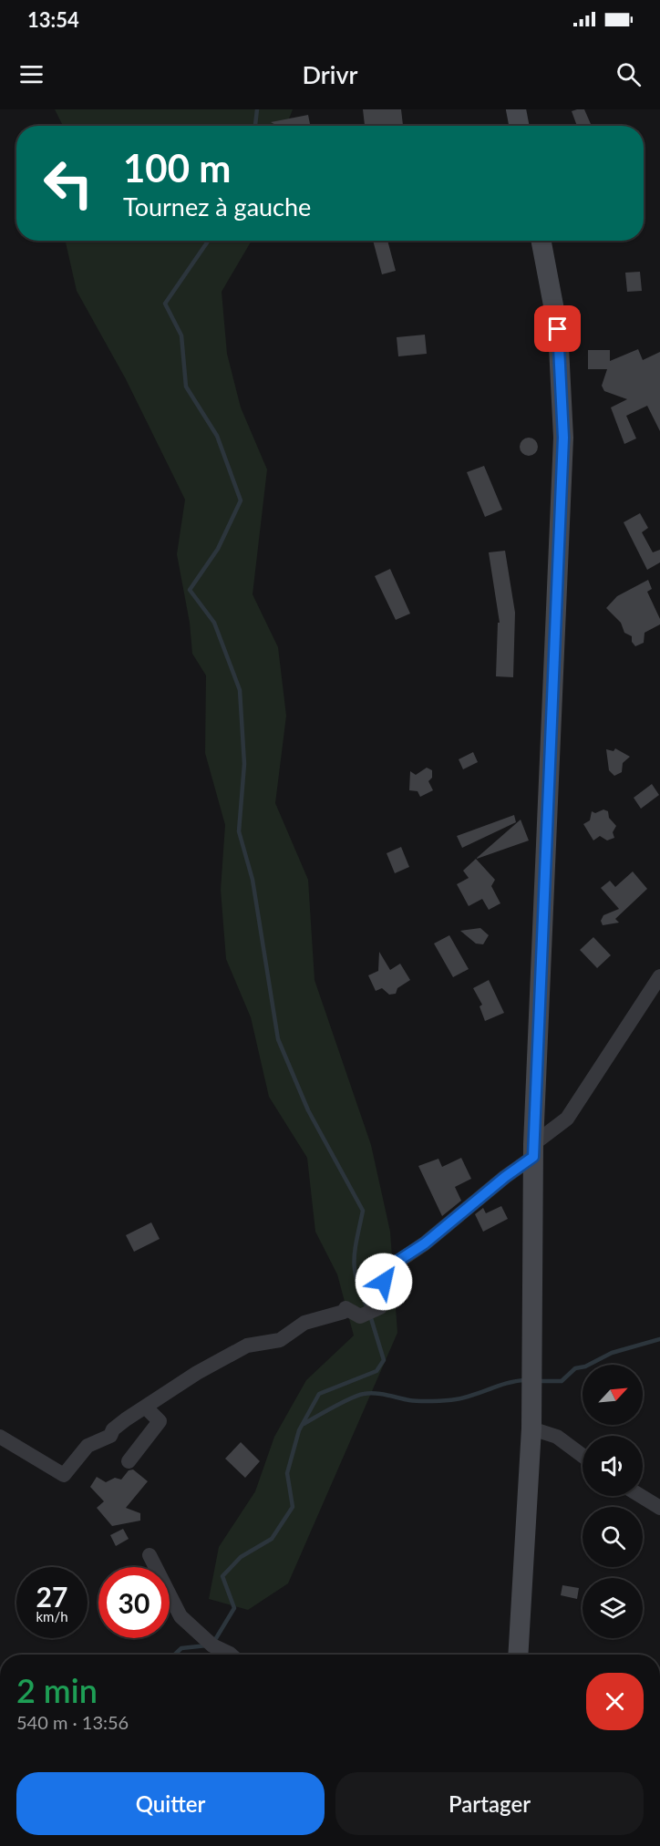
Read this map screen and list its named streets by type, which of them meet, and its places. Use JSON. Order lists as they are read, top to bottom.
{
  "north": "top right",
  "page": {
    "status": "13:54",
    "header": "Drivr",
    "turn": ["100 m", "Tournez à gauche"],
    "speed": "27 km/h",
    "limit": "30",
    "heading": ["2 min", "540 m · 13:56"],
    "buttons": ["Quitter", "Partager"]
  }
}
